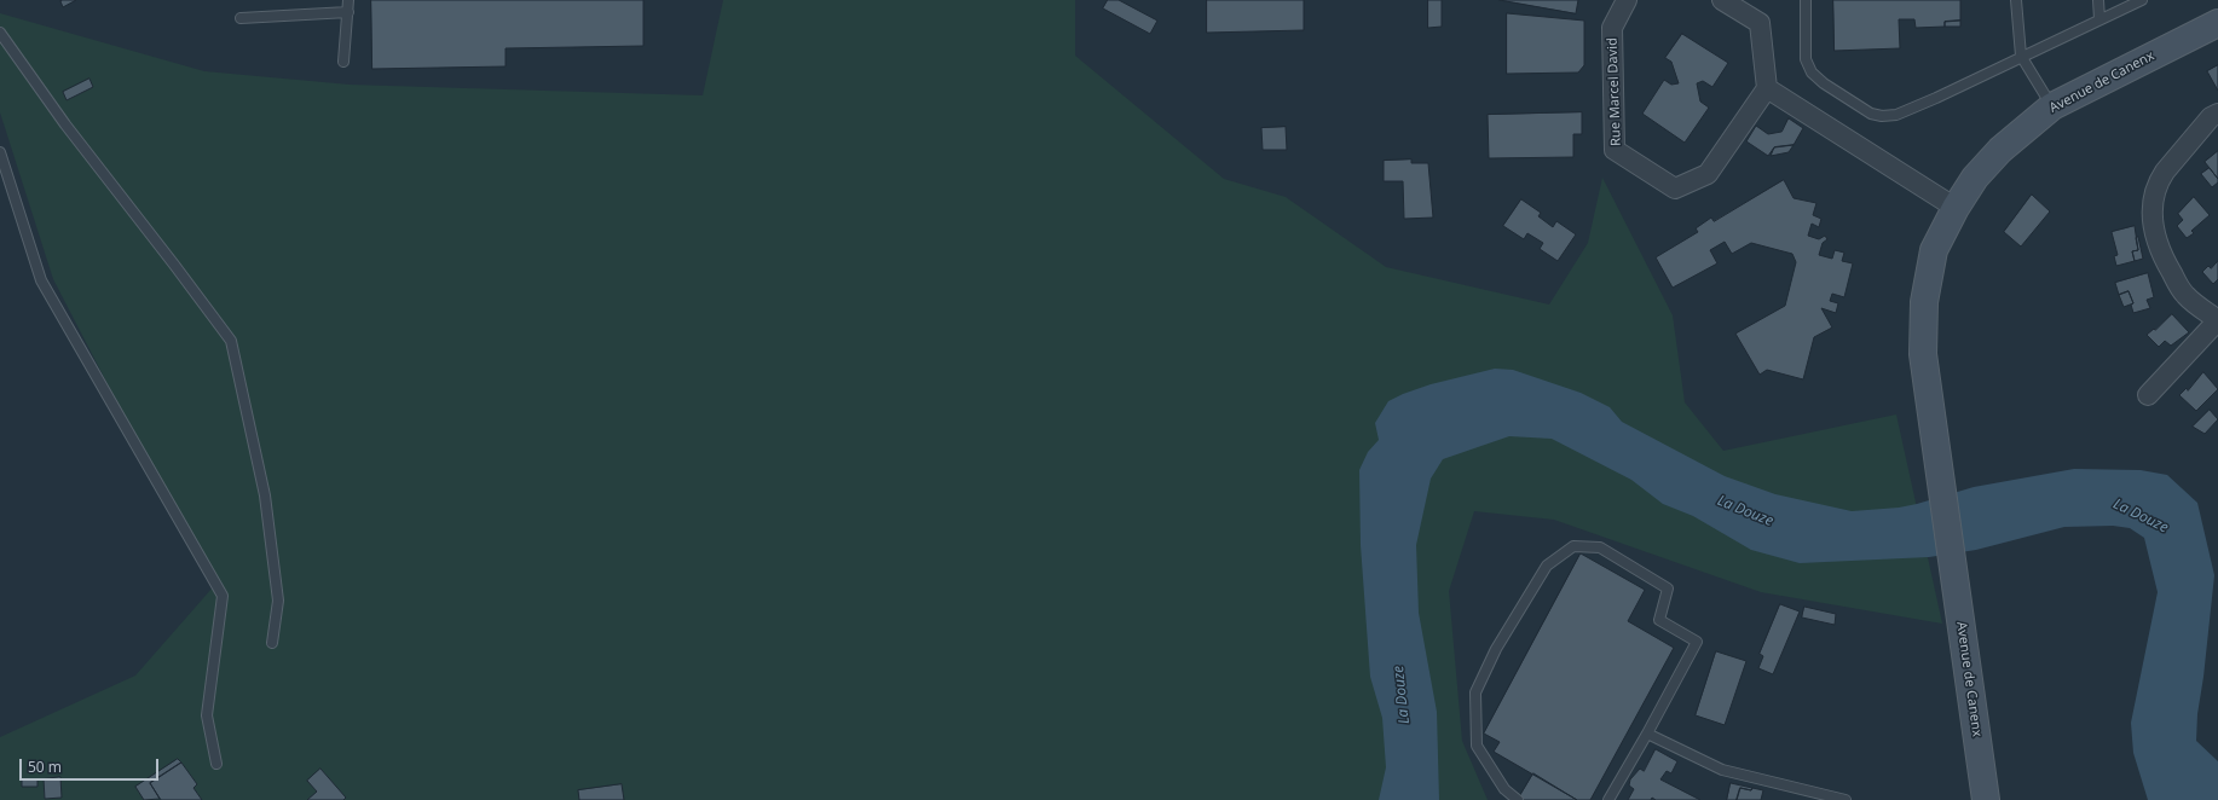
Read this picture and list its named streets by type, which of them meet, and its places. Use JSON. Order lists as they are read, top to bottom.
{
  "streets": {
    "main road": ["Avenue de Canenx"],
    "street": ["Rue Marcel David"]
  },
  "water": ["La Douze"],
  "scale_bar": "50 m"
}
